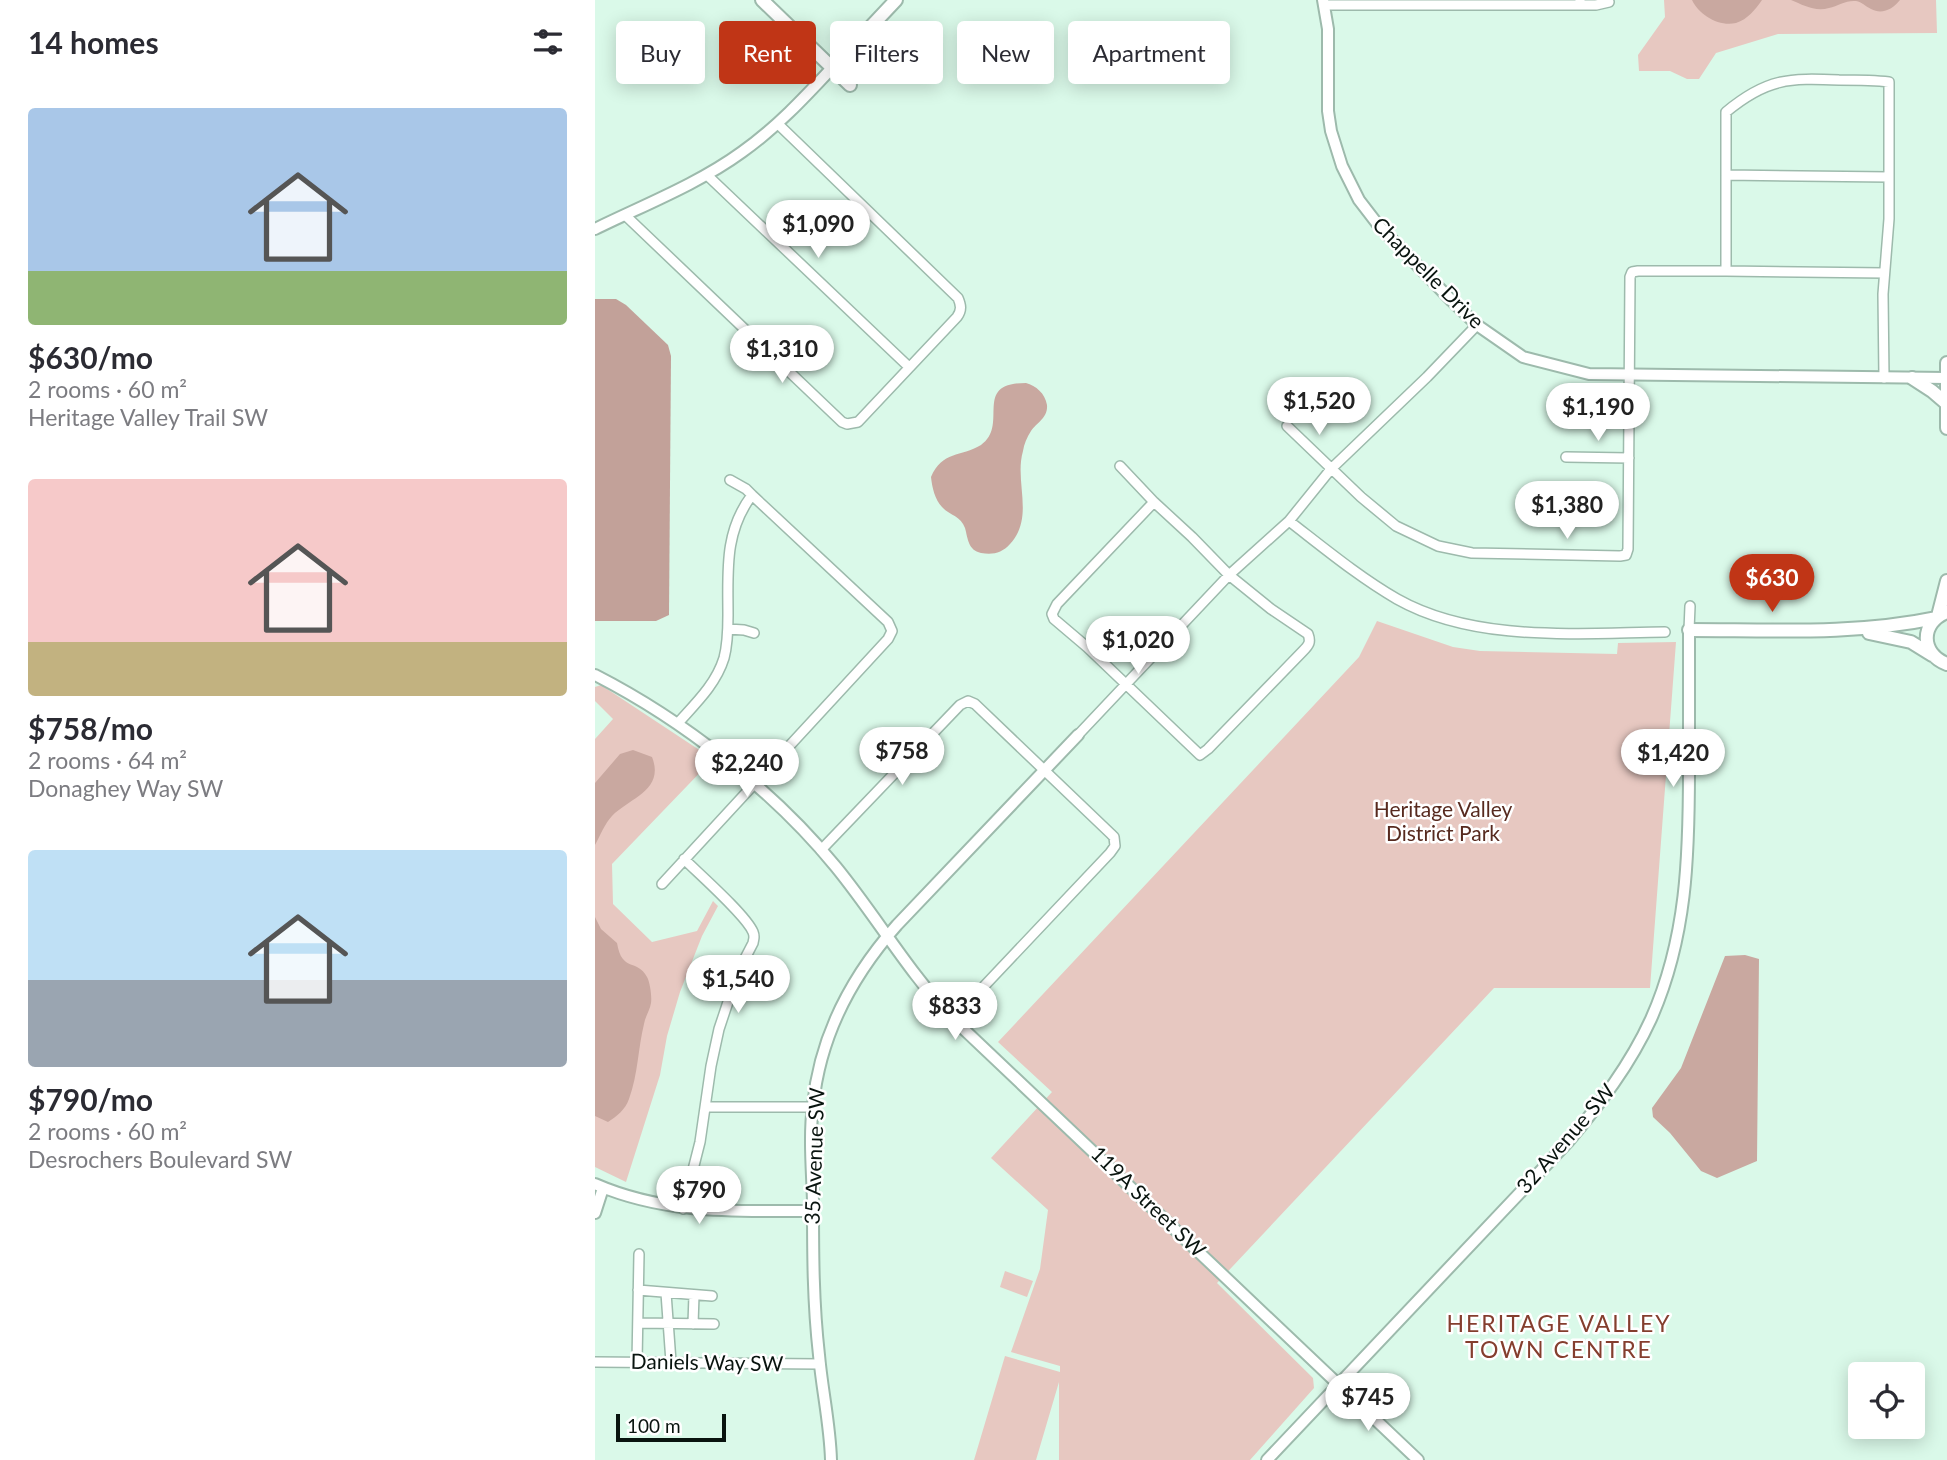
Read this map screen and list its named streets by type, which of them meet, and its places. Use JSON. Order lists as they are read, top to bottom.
{
  "streets": {
    "street": [
      "Chappelle Drive",
      "32 Avenue SW",
      "35 Avenue SW",
      "119A Street SW",
      "Daniels Way SW"
    ]
  },
  "crossings": [
    ["32 Avenue SW", "119A Street SW"],
    ["35 Avenue SW", "119A Street SW"],
    ["35 Avenue SW", "Daniels Way SW"]
  ],
  "districts": ["HERITAGE VALLEY TOWN CENTRE"],
  "parks": ["Heritage Valley District Park"],
  "scale_bar": "100 m",
  "page": {
    "heading": "14 homes",
    "chip": [
      "Buy",
      "Rent",
      "Filters",
      "New",
      "Apartment"
    ],
    "list": [
      {
        "name": "$630/mo",
        "note": "2 rooms · 60 m² · Heritage Valley Trail SW"
      },
      {
        "name": "$758/mo",
        "note": "2 rooms · 64 m² · Donaghey Way SW"
      },
      {
        "name": "$790/mo",
        "note": "2 rooms · 60 m² · Desrochers Boulevard SW"
      }
    ],
    "price": [
      "$1,090",
      "$1,310",
      "$1,520",
      "$1,190",
      "$1,380",
      "$630",
      "$1,020",
      "$758",
      "$1,420",
      "$2,240",
      "$1,540",
      "$833",
      "$790",
      "$745"
    ],
    "scale": "100 m"
  }
}
